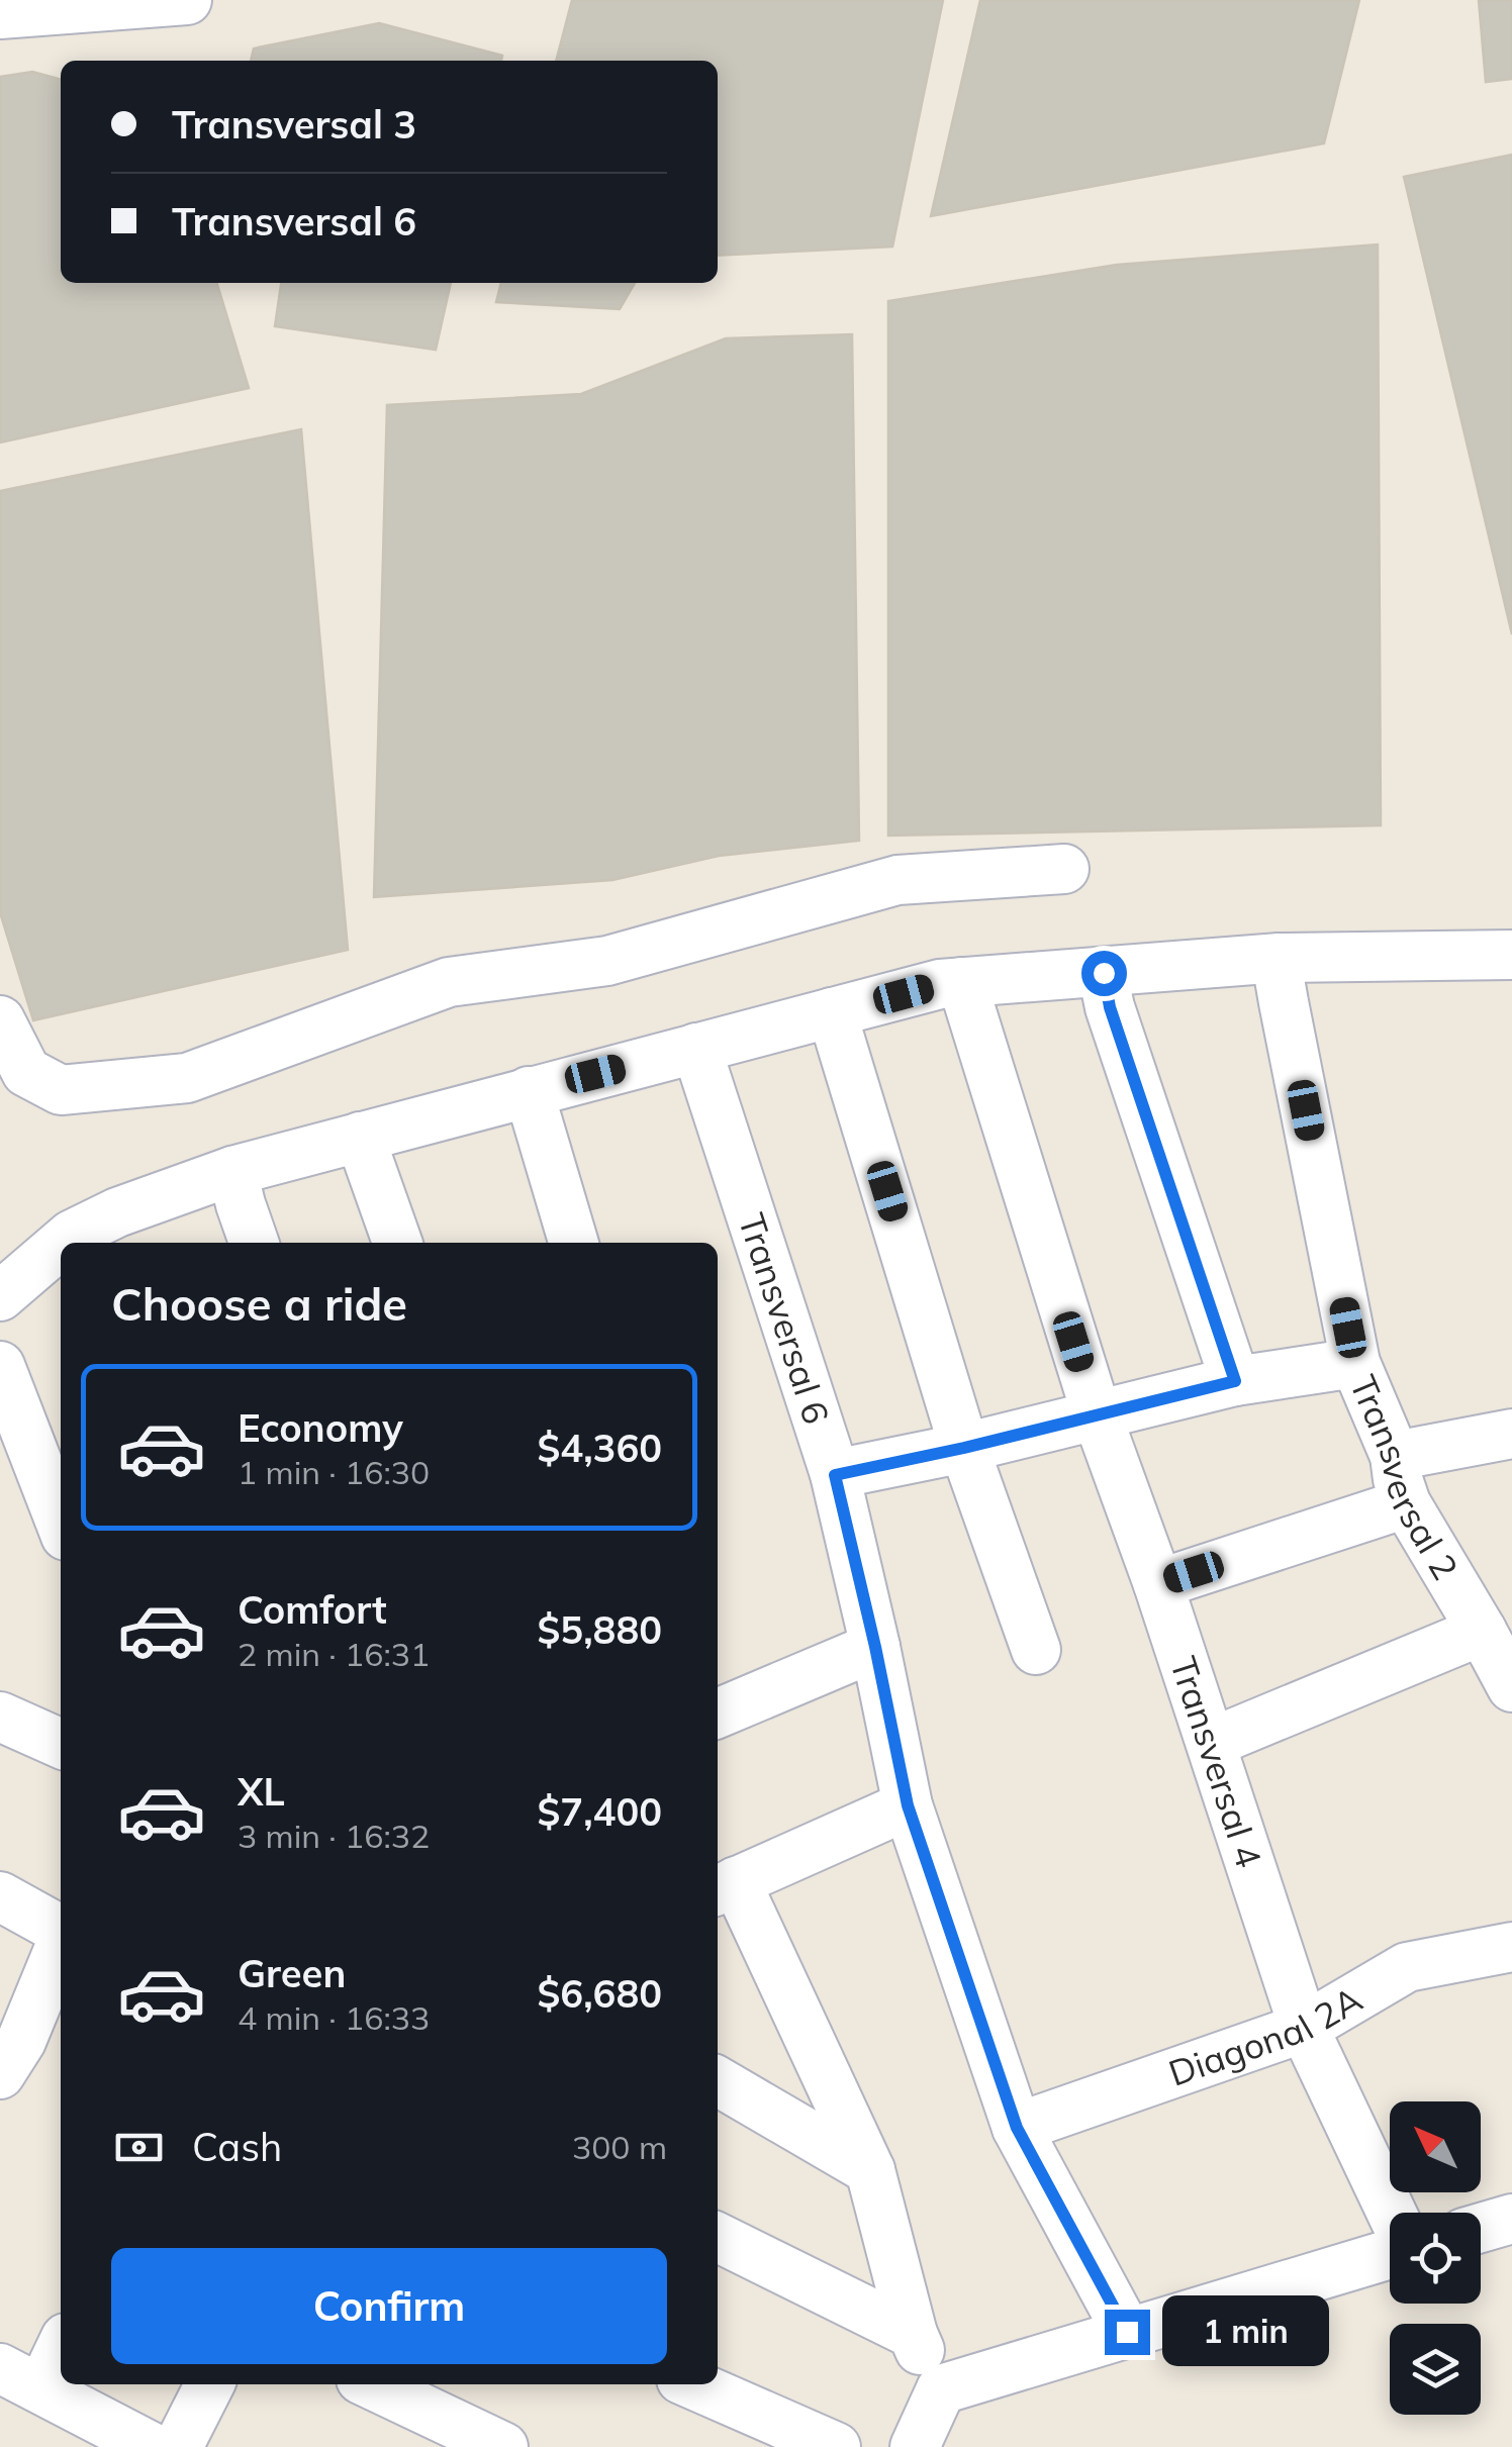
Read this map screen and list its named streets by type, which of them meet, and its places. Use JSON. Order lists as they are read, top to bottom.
{
  "streets": {
    "street": [
      "Transversal 6",
      "Transversal 2",
      "Transversal 4",
      "Diagonal 2A"
    ]
  },
  "crossings": [
    ["Transversal 6", "Diagonal 2A"],
    ["Transversal 4", "Diagonal 2A"]
  ],
  "north": "top left",
  "page": {
    "banner": ["Transversal 3", "Transversal 6"],
    "heading": "Choose a ride",
    "list": [
      {
        "name": "Economy",
        "note": "1 min · 16:30",
        "value": "$4,360"
      },
      {
        "name": "Comfort",
        "note": "2 min · 16:31",
        "value": "$5,880"
      },
      {
        "name": "XL",
        "note": "3 min · 16:32",
        "value": "$7,400"
      },
      {
        "name": "Green",
        "note": "4 min · 16:33",
        "value": "$6,680"
      }
    ],
    "pay": ["Cash", "300 m"],
    "buttons": "Confirm",
    "bubble": "1 min"
  }
}
